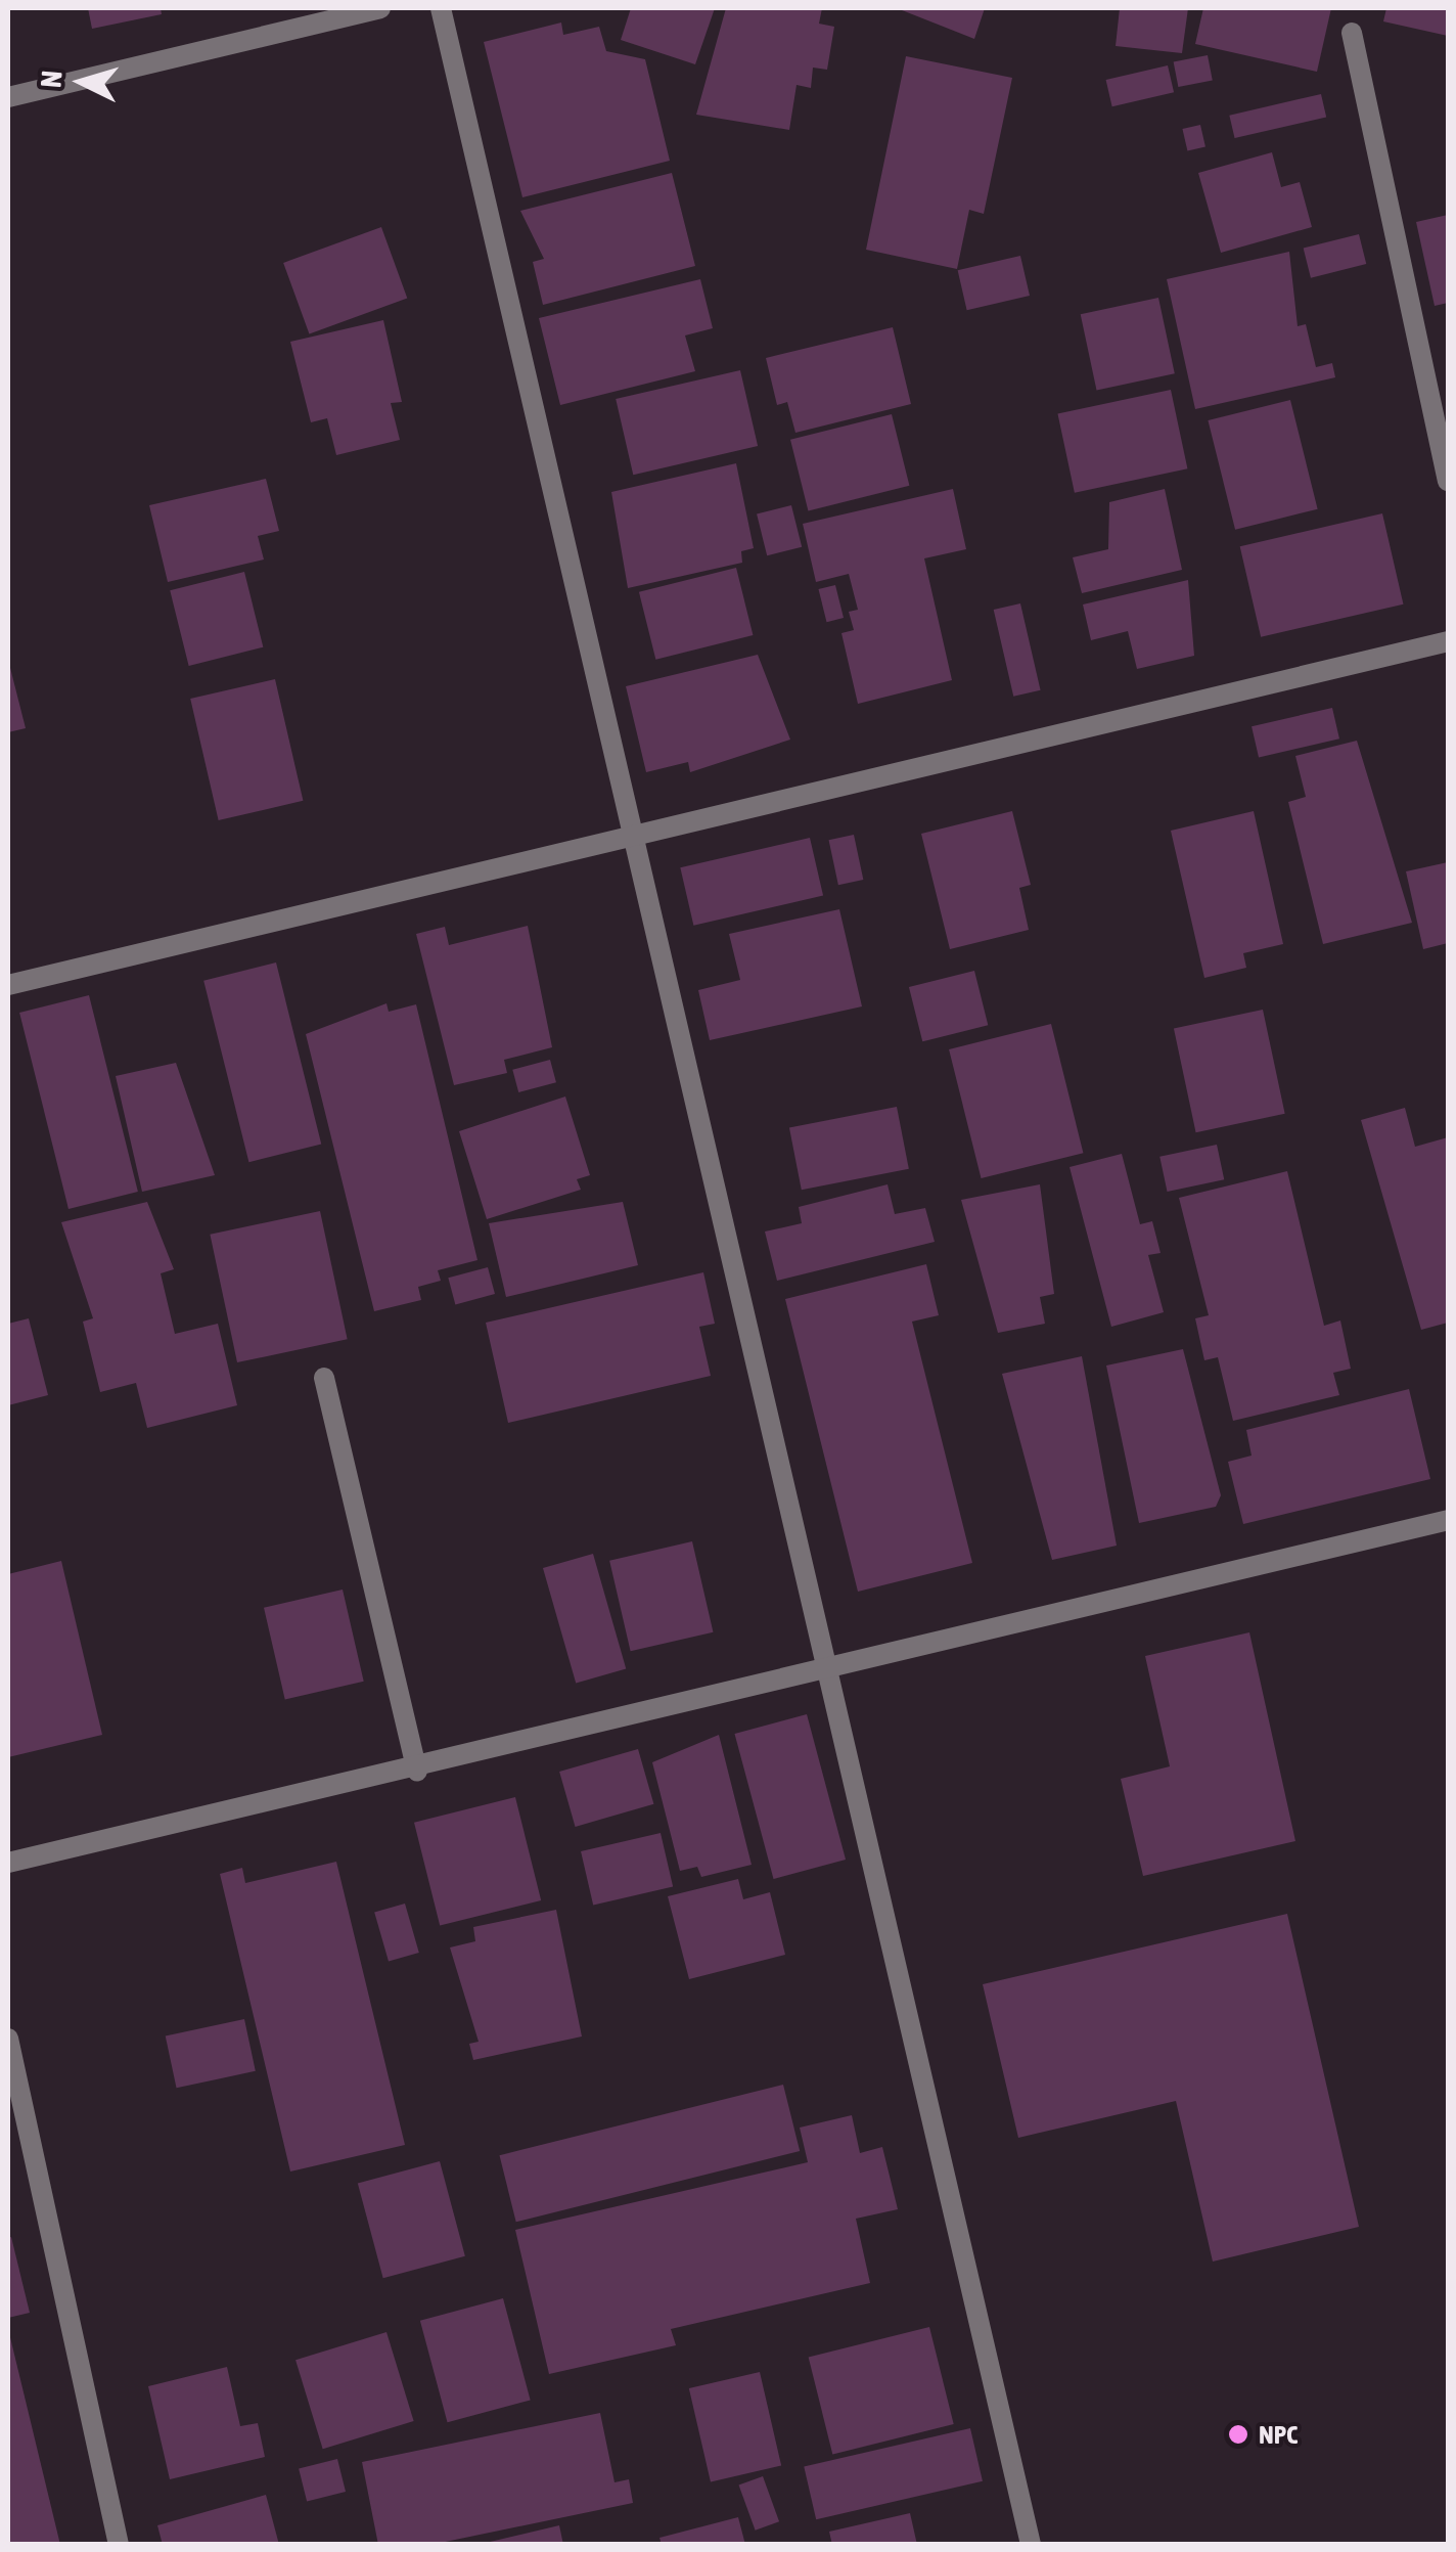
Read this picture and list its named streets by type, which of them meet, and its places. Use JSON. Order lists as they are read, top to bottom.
{
  "places": ["NPC"],
  "north": "left"
}
